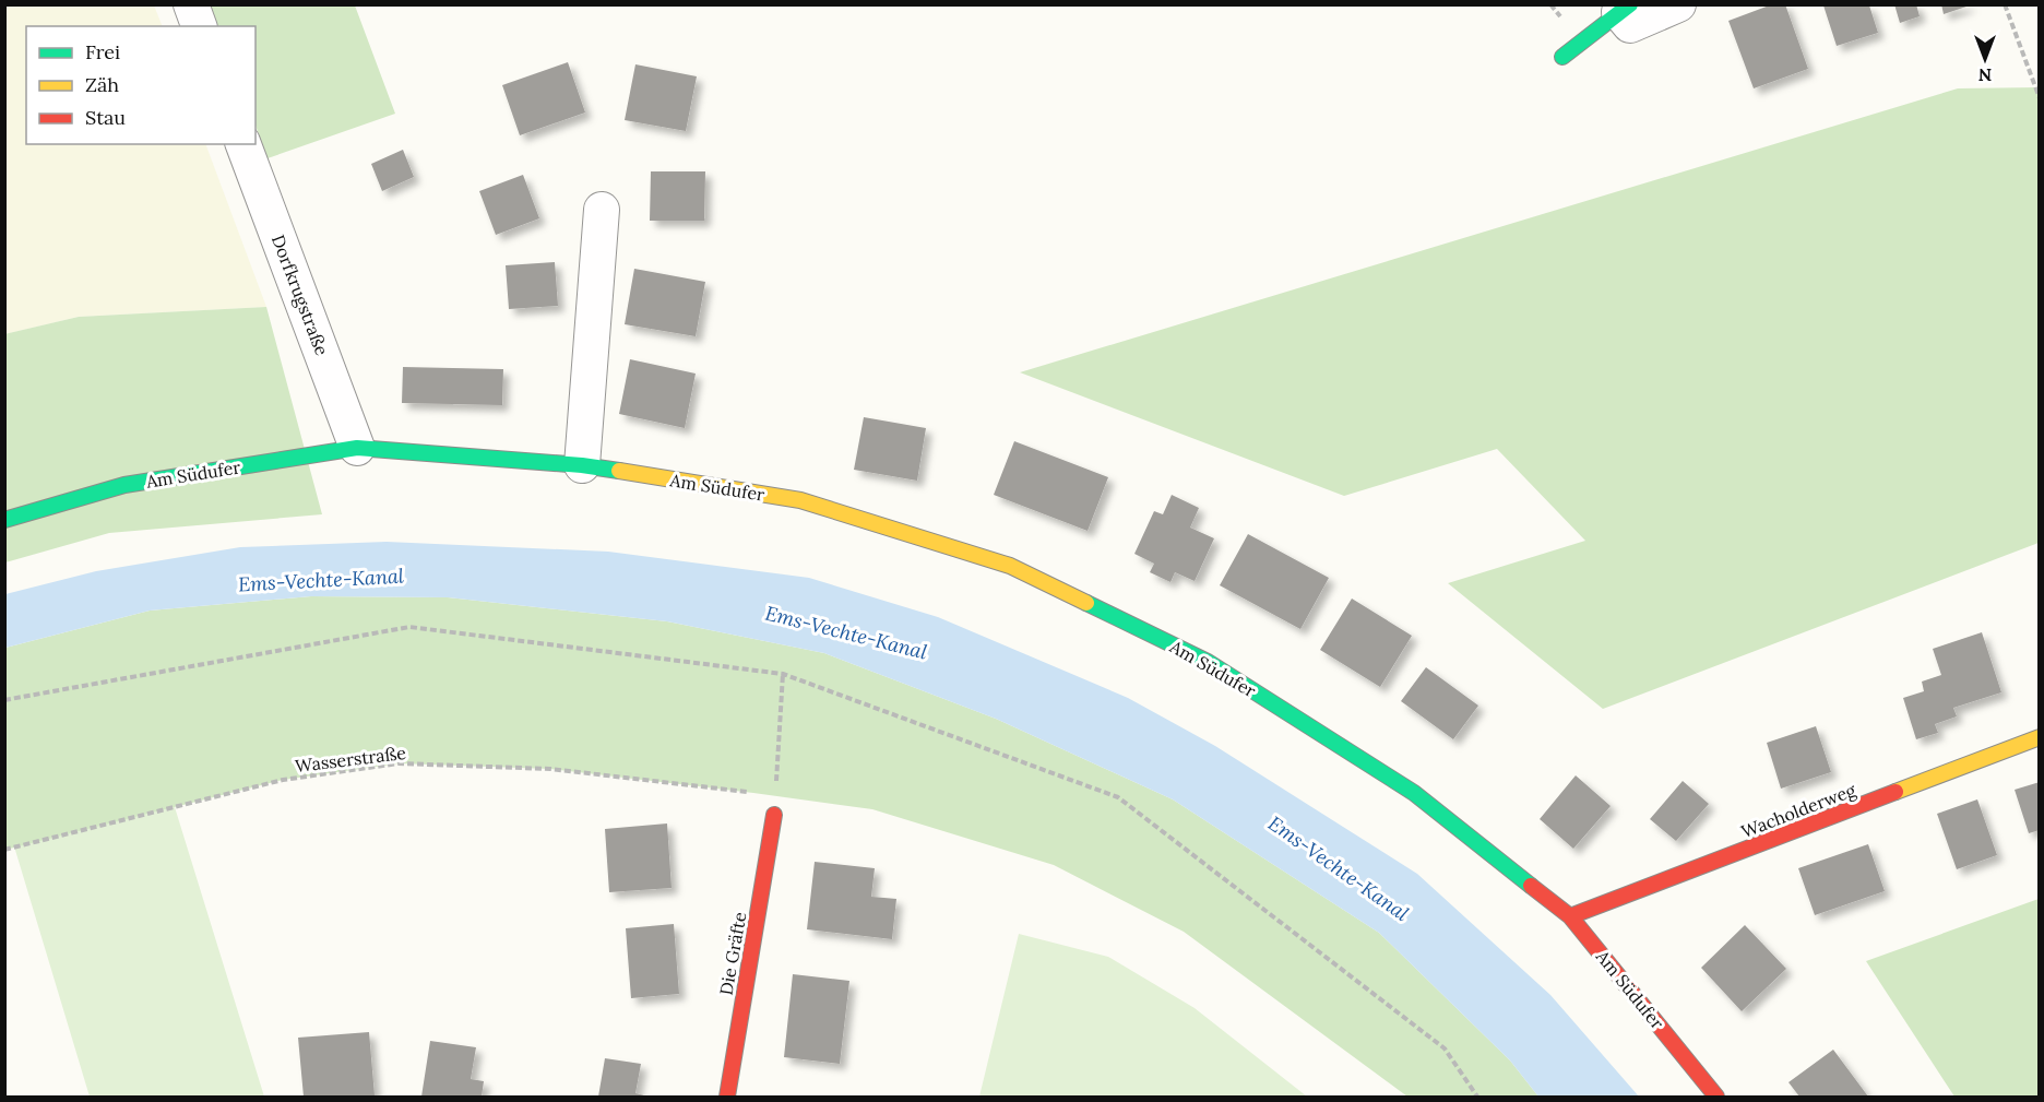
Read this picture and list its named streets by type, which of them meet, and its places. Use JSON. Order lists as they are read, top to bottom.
{
  "streets": {
    "street": [
      "Dorfkrugstraße",
      "Am Südufer",
      "Wacholderweg",
      "Die Gräfte"
    ],
    "path": ["Wasserstraße"]
  },
  "crossings": [
    ["Dorfkrugstraße", "Am Südufer"],
    ["Am Südufer", "Wacholderweg"],
    ["Wasserstraße", "Die Gräfte"]
  ],
  "water": ["Ems-Vechte-Kanal"],
  "legend": ["Frei", "Zäh", "Stau"],
  "north": "bottom"
}
